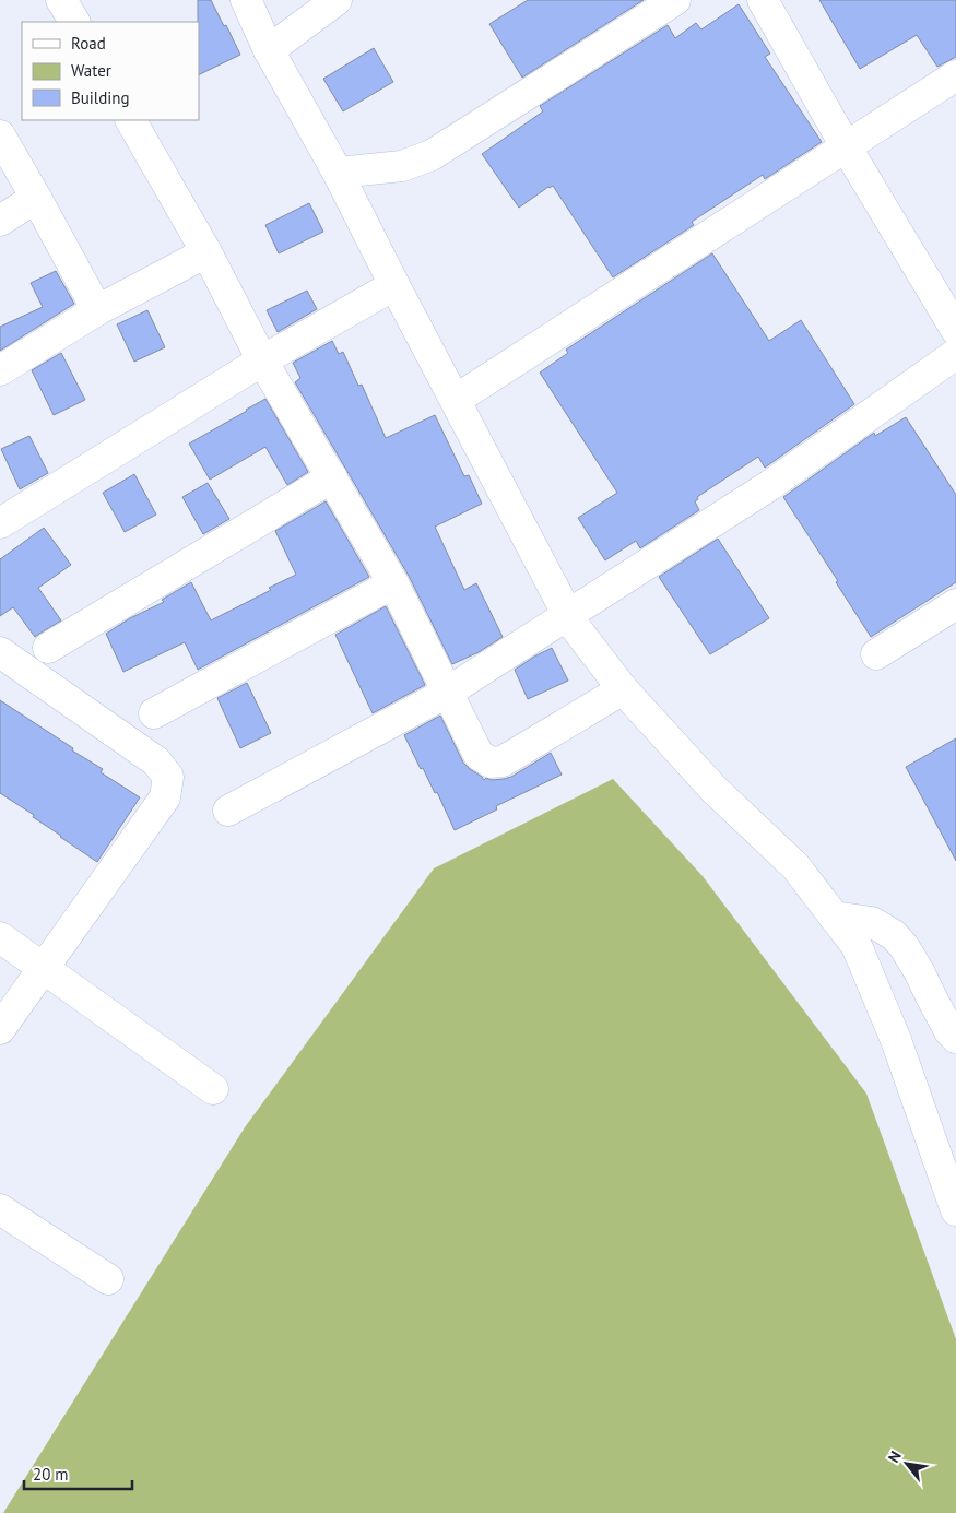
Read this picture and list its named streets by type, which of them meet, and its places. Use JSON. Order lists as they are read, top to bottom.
{
  "legend": ["Road", "Water", "Building"],
  "scale_bar": "20 m",
  "north": "top left"
}
